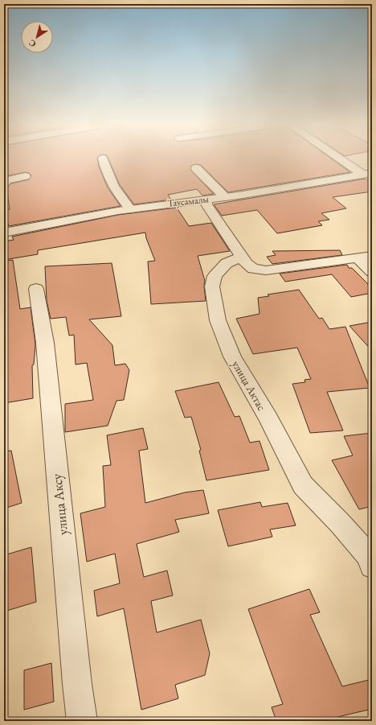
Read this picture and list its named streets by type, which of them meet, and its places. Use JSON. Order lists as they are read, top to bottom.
{
  "streets": {
    "street": ["Таусамалы", "улица Актас", "улица Аксу"]
  },
  "north": "bottom left"
}
